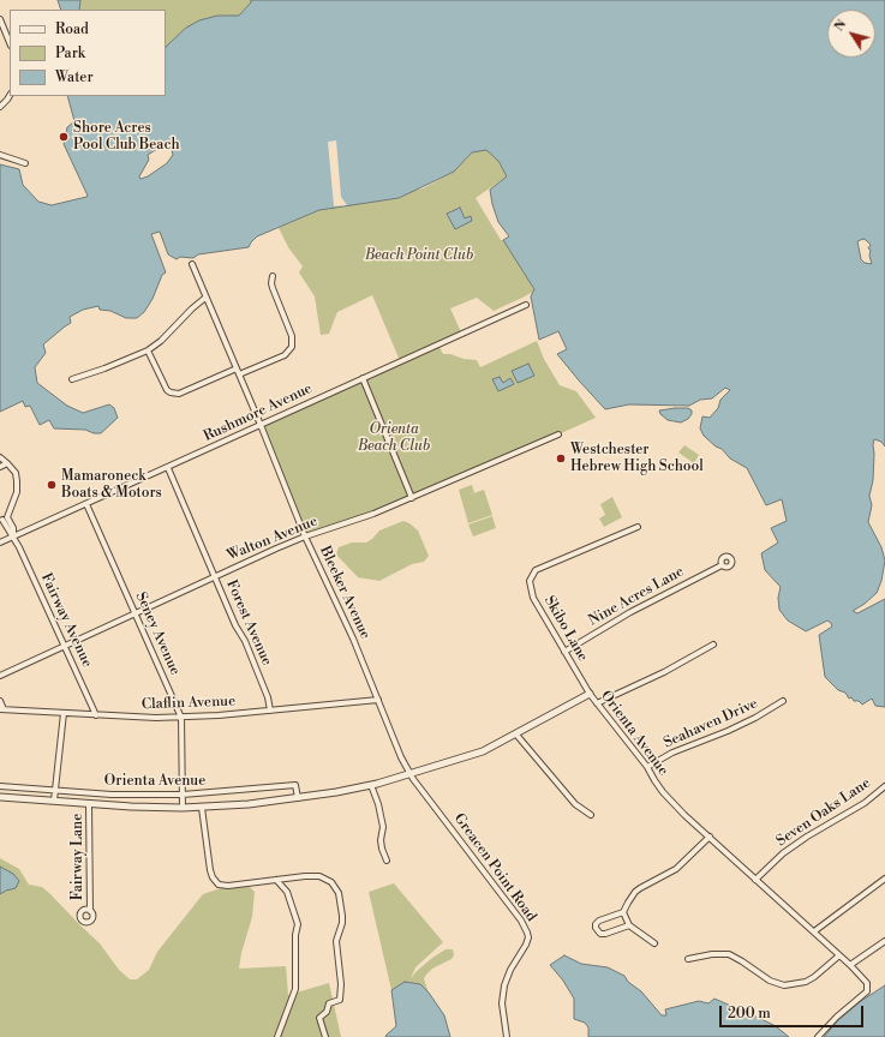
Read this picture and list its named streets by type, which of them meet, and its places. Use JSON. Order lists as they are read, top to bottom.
{
  "streets": {
    "street": [
      "Rushmore Avenue",
      "Walton Avenue",
      "Bleeker Avenue",
      "Nine Acres Lane",
      "Fairway Avenue",
      "Forest Avenue",
      "Skibo Lane",
      "Seney Avenue",
      "Claflin Avenue",
      "Seahaven Drive",
      "Orienta Avenue",
      "Seven Oaks Lane",
      "Fairway Lane",
      "Greacen Point Road"
    ]
  },
  "crossings": [
    ["Rushmore Avenue", "Bleeker Avenue"],
    ["Rushmore Avenue", "Fairway Avenue"],
    ["Rushmore Avenue", "Forest Avenue"],
    ["Rushmore Avenue", "Seney Avenue"],
    ["Walton Avenue", "Bleeker Avenue"],
    ["Walton Avenue", "Fairway Avenue"],
    ["Walton Avenue", "Forest Avenue"],
    ["Walton Avenue", "Seney Avenue"],
    ["Bleeker Avenue", "Claflin Avenue"],
    ["Bleeker Avenue", "Orienta Avenue"],
    ["Bleeker Avenue", "Greacen Point Road"],
    ["Nine Acres Lane", "Skibo Lane"],
    ["Fairway Avenue", "Claflin Avenue"],
    ["Forest Avenue", "Claflin Avenue"],
    ["Skibo Lane", "Orienta Avenue"],
    ["Seney Avenue", "Claflin Avenue"],
    ["Seney Avenue", "Orienta Avenue"],
    ["Seahaven Drive", "Orienta Avenue"],
    ["Orienta Avenue", "Seven Oaks Lane"],
    ["Orienta Avenue", "Fairway Lane"],
    ["Orienta Avenue", "Greacen Point Road"]
  ],
  "parks": ["Beach Point Club", "Orienta Beach Club"],
  "places": ["Shore Acres Pool Club Beach", "Westchester Hebrew High School", "Mamaroneck Boats & Motors"],
  "legend": ["Road", "Park", "Water"],
  "scale_bar": "200 m",
  "north": "top left"
}
